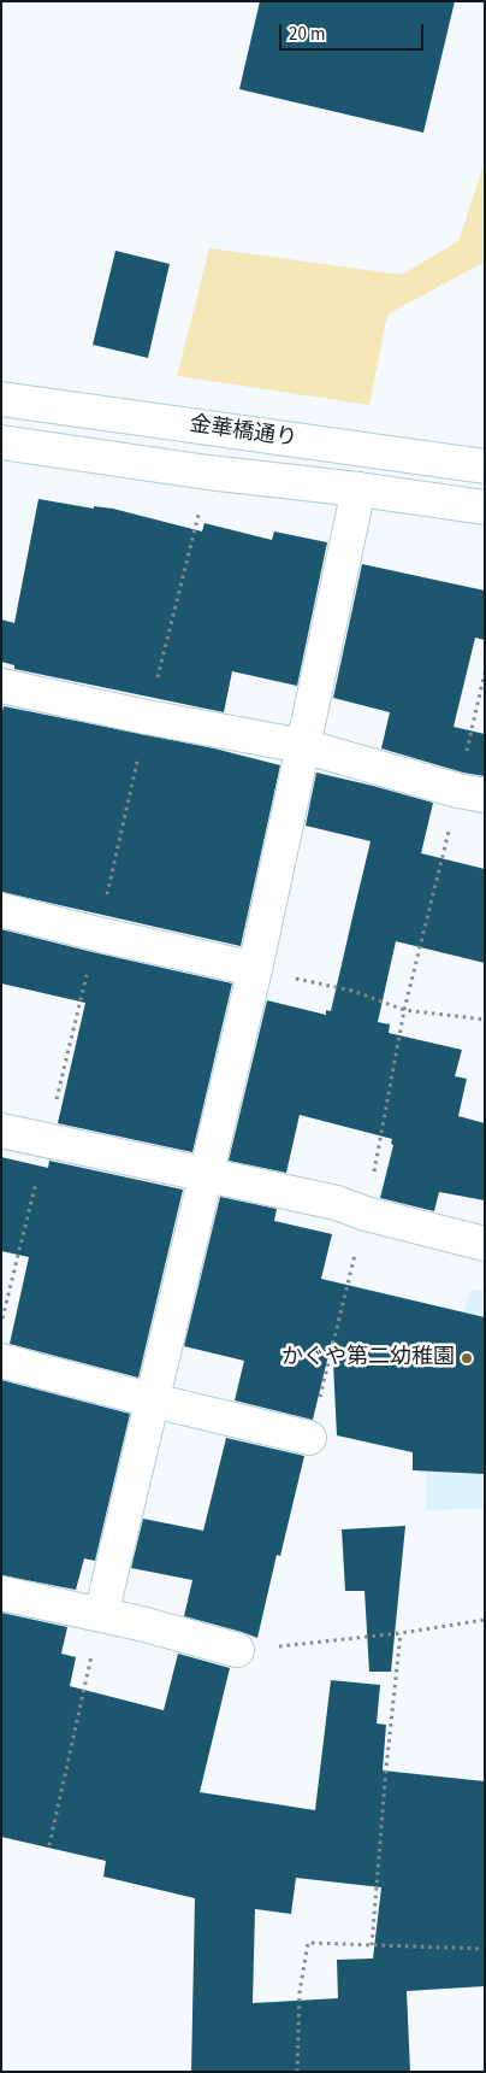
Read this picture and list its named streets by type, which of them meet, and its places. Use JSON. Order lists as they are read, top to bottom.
{
  "streets": {
    "street": ["金華橋通り"]
  },
  "places": ["かぐや第二幼稚園"],
  "scale_bar": "20 m"
}
